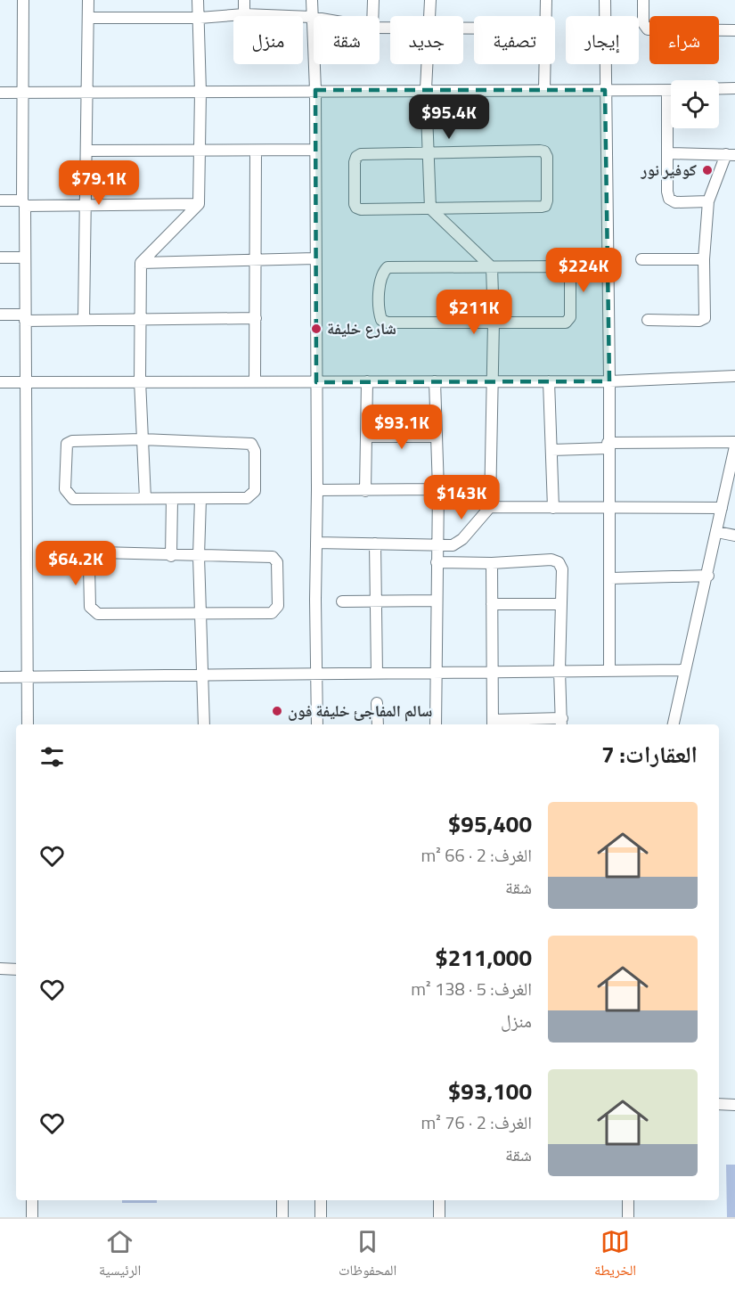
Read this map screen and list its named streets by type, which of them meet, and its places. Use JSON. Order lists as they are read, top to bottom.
{
  "places": ["كوفير نور", "شارع خليفة", "سالم المفاجئ خليفة فون"],
  "page": {
    "chip": [
      "شراء",
      "إيجار",
      "تصفية",
      "جديد",
      "شقة",
      "منزل"
    ],
    "price": [
      "$95.4K",
      "$79.1K",
      "$224K",
      "$211K",
      "$93.1K",
      "$143K",
      "$64.2K"
    ],
    "heading": "العقارات: 7",
    "list": [
      {
        "name": "$95,400",
        "note": "الغرف: 2 · 66 m² · شقة"
      },
      {
        "name": "$211,000",
        "note": "الغرف: 5 · 138 m² · منزل"
      },
      {
        "name": "$93,100",
        "note": "الغرف: 2 · 76 m² · شقة"
      }
    ],
    "tabs": ["الخريطة", "المحفوظات", "الرئيسية"]
  }
}
